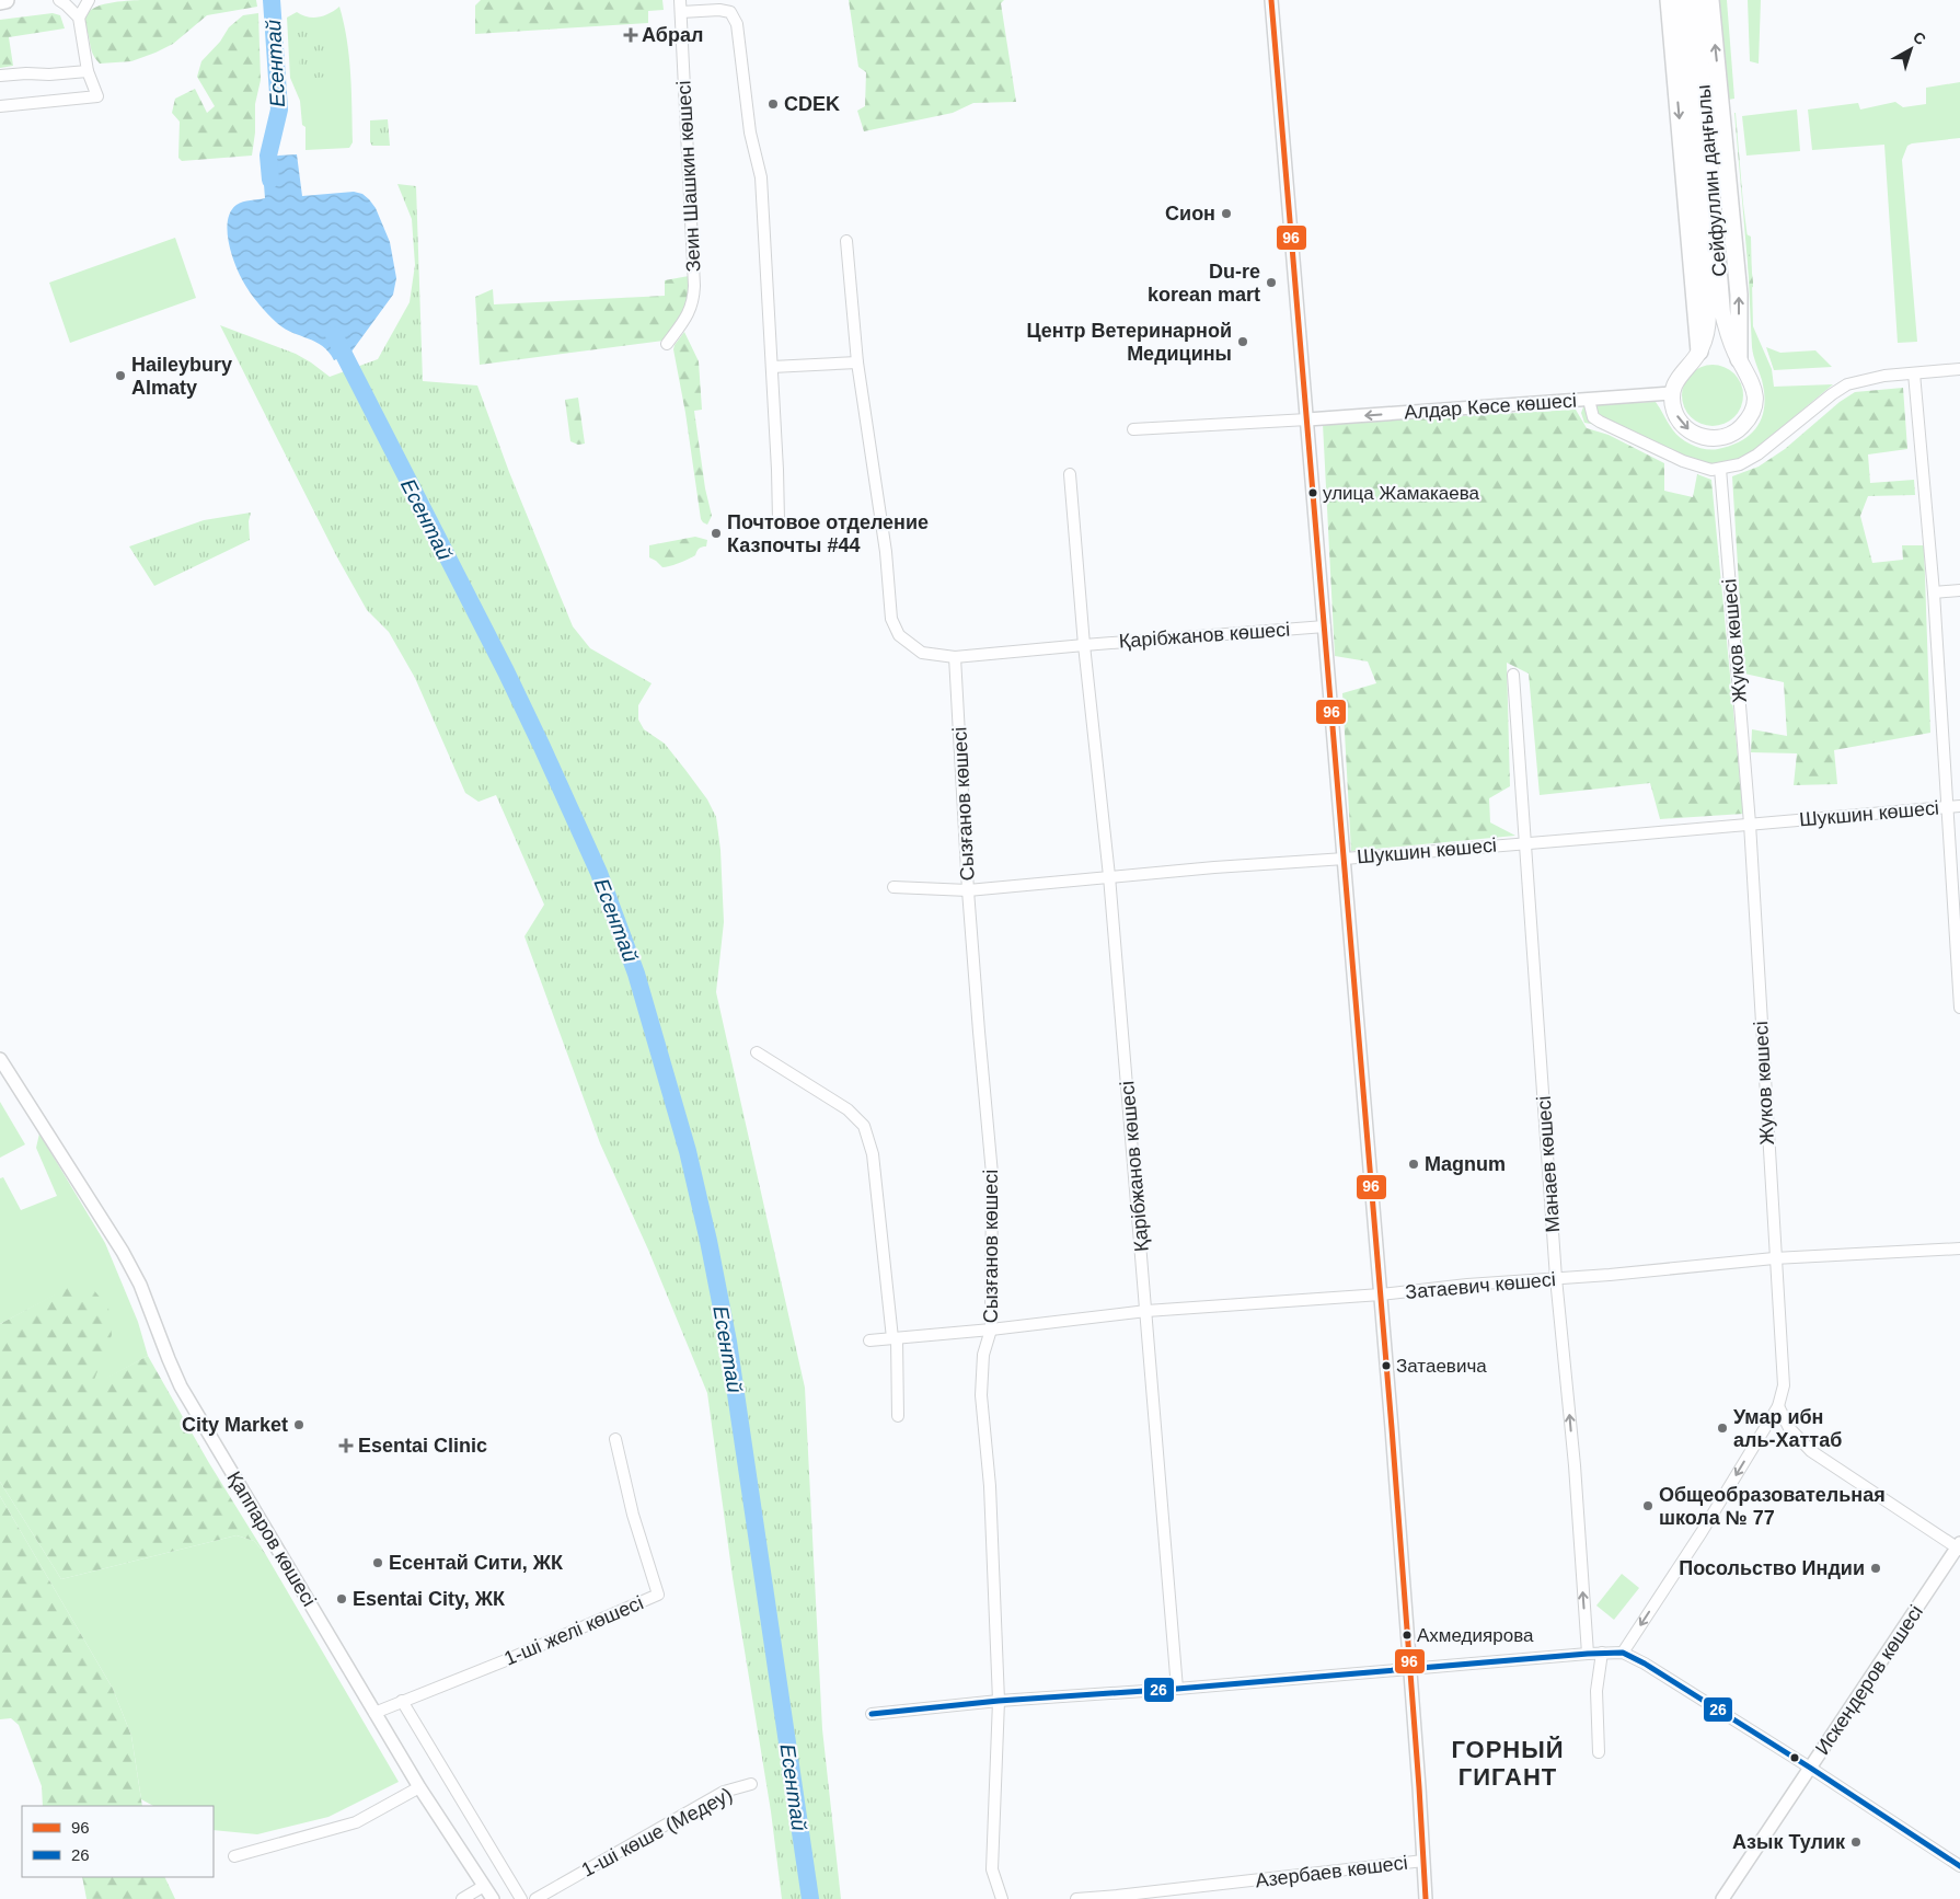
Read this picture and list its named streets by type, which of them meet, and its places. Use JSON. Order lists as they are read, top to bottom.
{
  "streets": {
    "main road": ["Сейфуллин даңғылы"],
    "street": [
      "Зеин Шашкин көшесі",
      "Алдар Көсе көшесі",
      "Қарібжанов көшесі",
      "Жуков көшесі",
      "Сызғанов көшесі",
      "Шукшин көшесі",
      "Манаев көшесі",
      "Затаевич көшесі",
      "Қаппаров көшесі",
      "1-ші желі көшесі",
      "Искендеров көшесі",
      "1-ші көше (Медеу)",
      "Азербаев көшесі"
    ]
  },
  "crossings": [
    ["Сейфуллин даңғылы", "Алдар Көсе көшесі"],
    ["Қарібжанов көшесі", "Сызғанов көшесі"],
    ["Қарібжанов көшесі", "Шукшин көшесі"],
    ["Қарібжанов көшесі", "Затаевич көшесі"],
    ["Жуков көшесі", "Шукшин көшесі"],
    ["Жуков көшесі", "Затаевич көшесі"],
    ["Сызғанов көшесі", "Шукшин көшесі"],
    ["Сызғанов көшесі", "Затаевич көшесі"],
    ["Шукшин көшесі", "Манаев көшесі"],
    ["Манаев көшесі", "Затаевич көшесі"]
  ],
  "one_way": ["Алдар Көсе көшесі", "Манаев көшесі"],
  "districts": ["ГОРНЫЙ ГИГАНТ"],
  "water": ["Есентай"],
  "places": {
    "health": ["Абрал", "Esentai Clinic"],
    "other": [
      "CDEK",
      "Сион",
      "Du-re korean mart",
      "Центр Ветеринарной Медицины",
      "Haileybury Almaty",
      "улица Жамакаева",
      "Почтовое отделение Казпочты #44",
      "Magnum",
      "Затаевича",
      "City Market",
      "Умар ибн аль-Хаттаб",
      "Общеобразовательная школа № 77",
      "Есентай Сити, ЖК",
      "Посольство Индии",
      "Esentai City, ЖК",
      "Ахмедиярова",
      "Азык Тулик"
    ]
  },
  "lines": ["transit line 96", "transit line 26"],
  "legend": ["96", "26"],
  "north": "top right"
}
